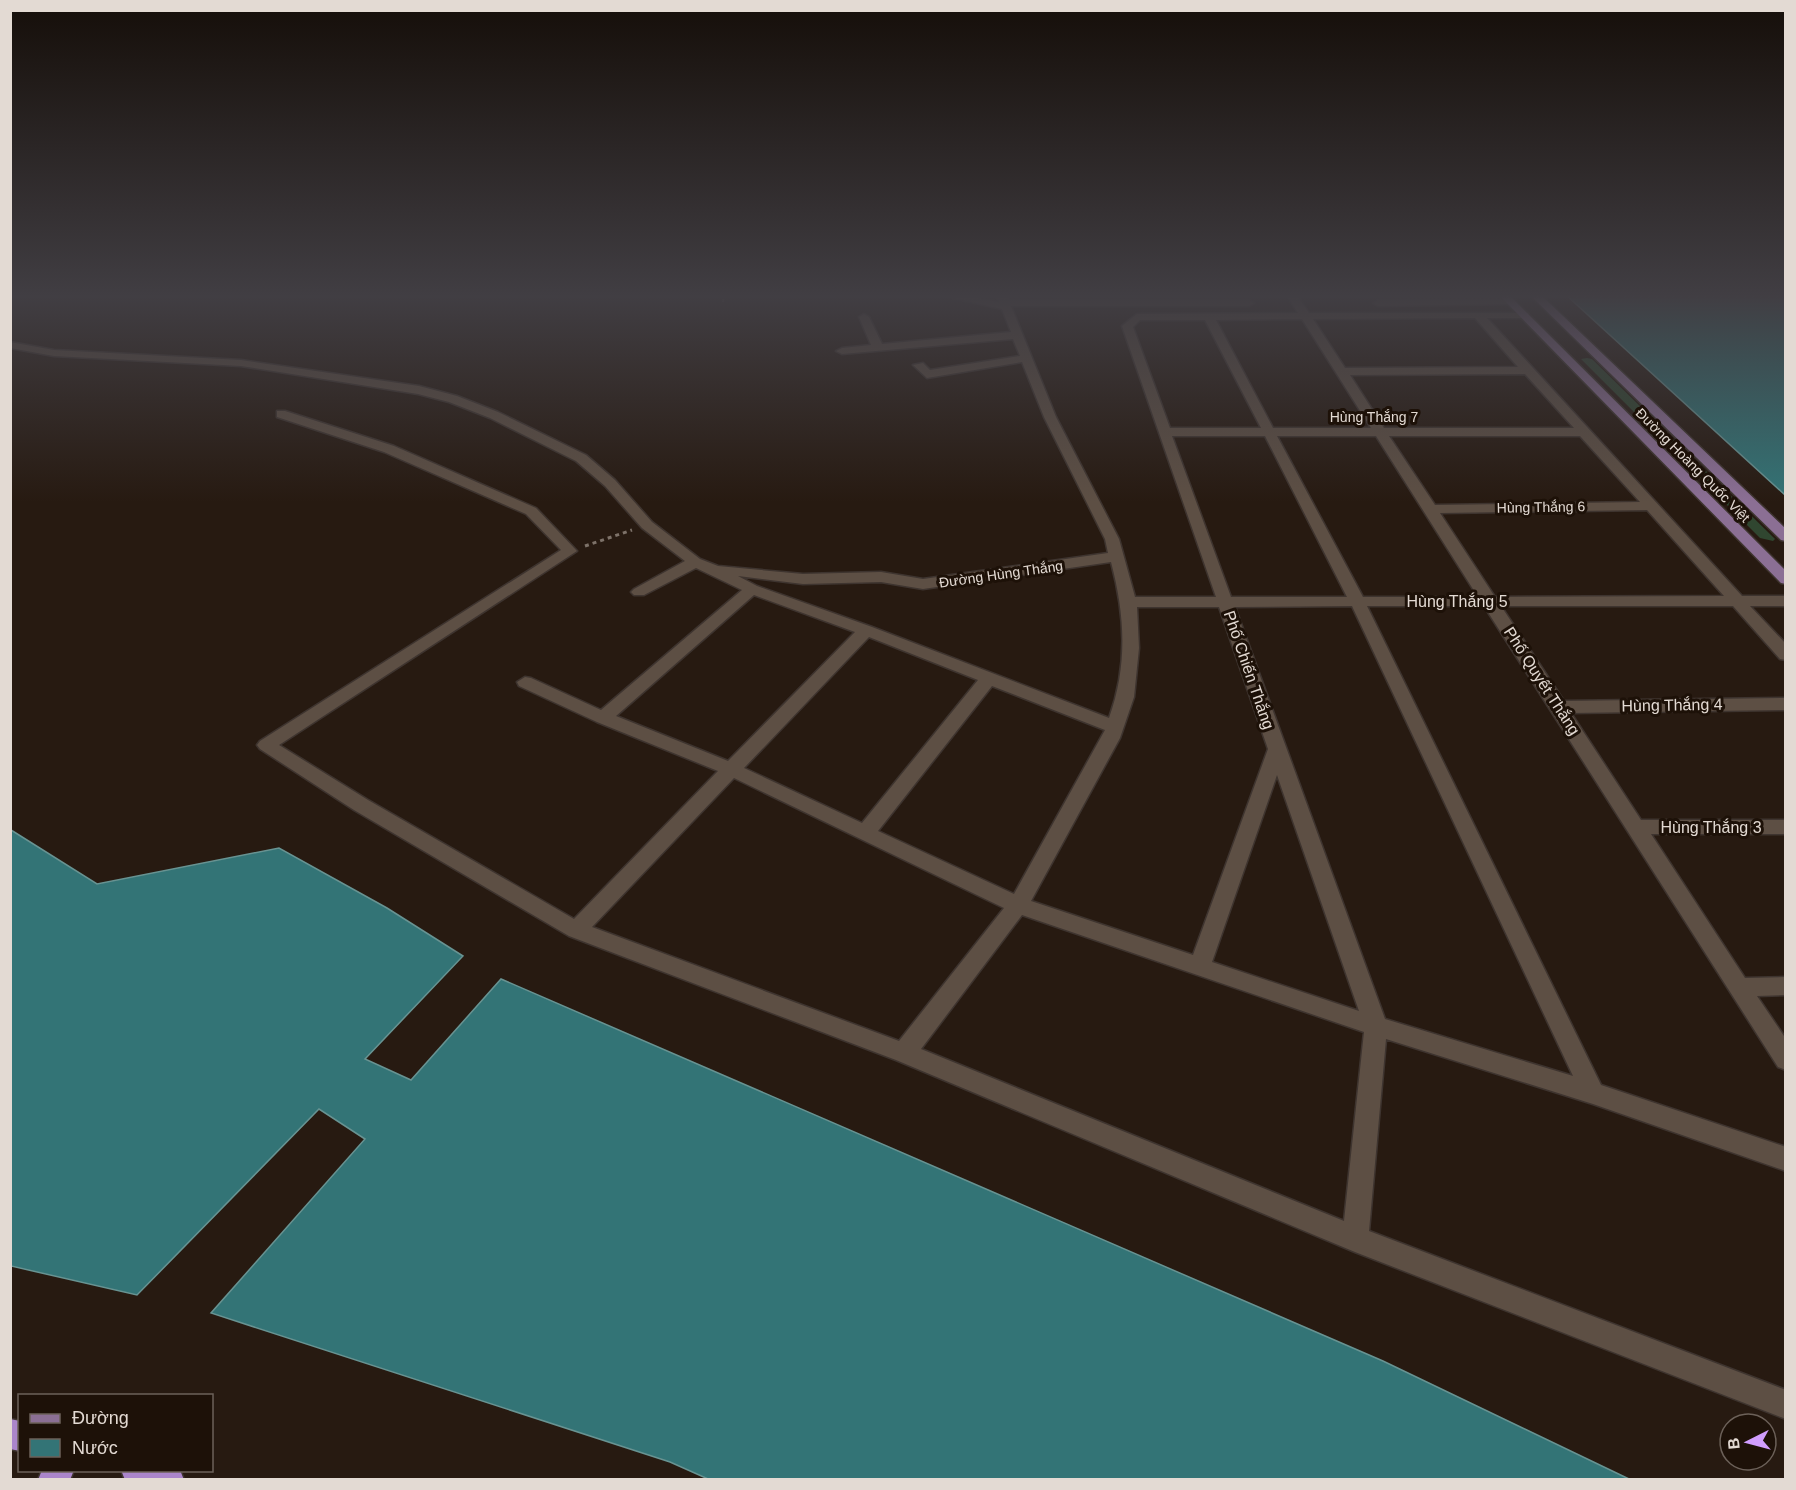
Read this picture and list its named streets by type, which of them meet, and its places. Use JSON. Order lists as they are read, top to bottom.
{
  "streets": {
    "main road": ["Đường Hoàng Quốc Việt"],
    "street": [
      "Hùng Thắng 7",
      "Hùng Thắng 6",
      "Đường Hùng Thắng",
      "Hùng Thắng 5",
      "Phố Chiến Thắng",
      "Phố Quyết Thắng",
      "Hùng Thắng 4",
      "Hùng Thắng 3"
    ]
  },
  "crossings": [
    ["Hùng Thắng 7", "Phố Chiến Thắng"],
    ["Hùng Thắng 7", "Phố Quyết Thắng"],
    ["Hùng Thắng 6", "Phố Quyết Thắng"],
    ["Hùng Thắng 5", "Phố Chiến Thắng"],
    ["Hùng Thắng 5", "Phố Quyết Thắng"],
    ["Phố Quyết Thắng", "Hùng Thắng 4"],
    ["Phố Quyết Thắng", "Hùng Thắng 3"]
  ],
  "legend": ["Đường", "Nước"],
  "north": "left"
}
